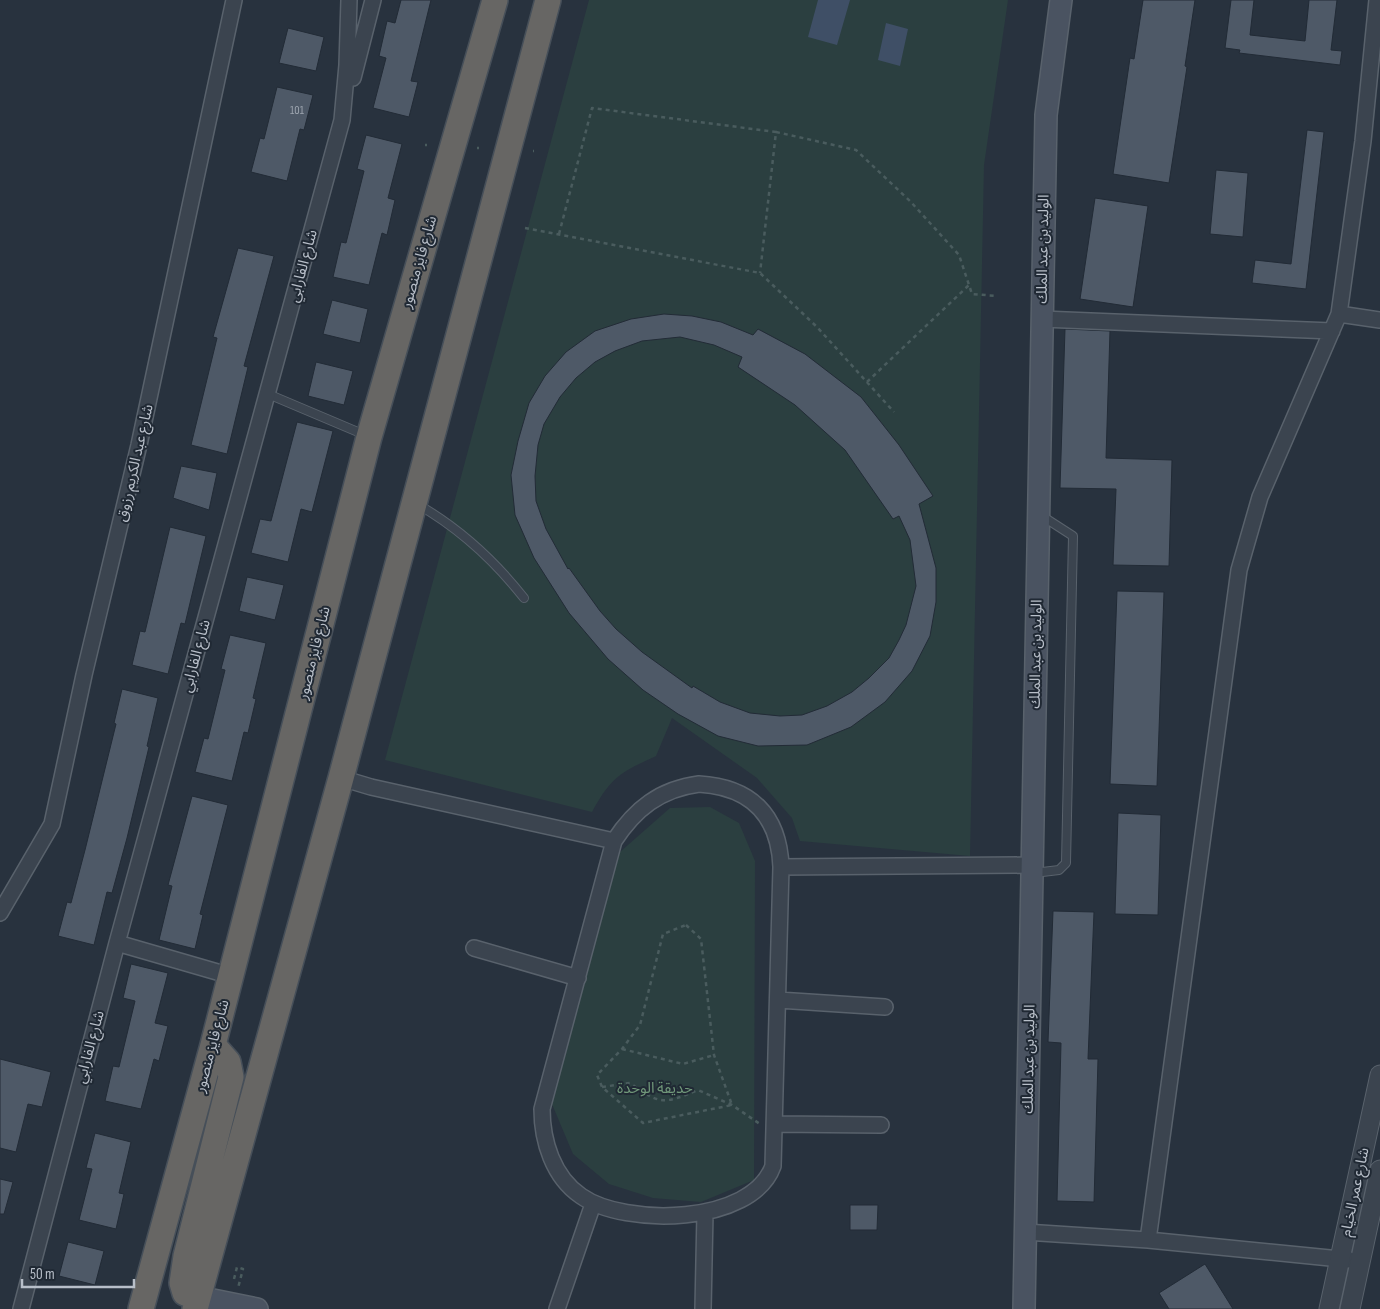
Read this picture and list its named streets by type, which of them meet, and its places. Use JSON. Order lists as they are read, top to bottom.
{
  "streets": {
    "highway": ["شارع فايز منصور"],
    "main road": ["الوليد بن عبد الملك"],
    "street": ["شارع الفارابي", "شارع عبد الكريم رزوق", "شارع عمر الخيام"]
  },
  "parks": ["حديقة الوحدة"],
  "house_numbers": ["101"],
  "scale_bar": "50 m"
}
